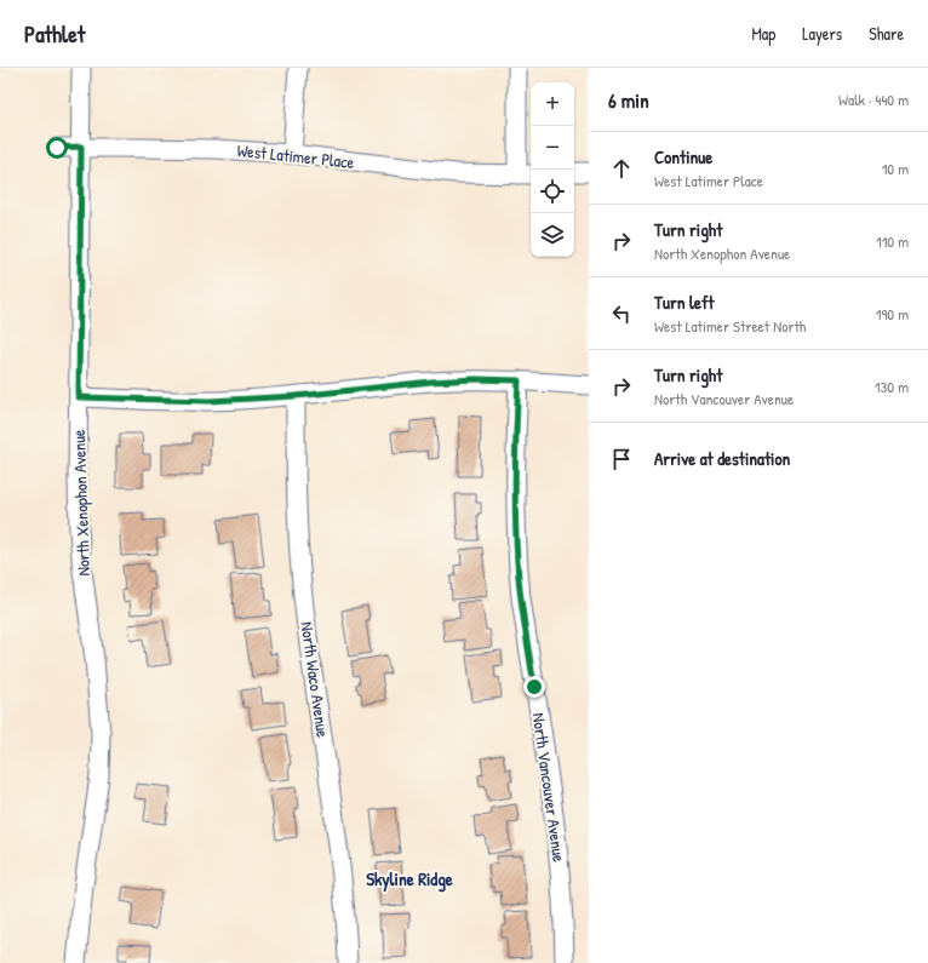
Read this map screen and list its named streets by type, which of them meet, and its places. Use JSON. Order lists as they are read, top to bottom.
{
  "streets": {
    "street": [
      "West Latimer Place",
      "North Xenophon Avenue",
      "North Waco Avenue",
      "North Vancouver Avenue"
    ]
  },
  "crossings": [
    ["West Latimer Place", "North Xenophon Avenue"]
  ],
  "districts": ["Skyline Ridge"],
  "page": {
    "header": "Pathlet",
    "nav": ["Map", "Layers", "Share"],
    "heading": ["6 min", "Walk · 440 m"],
    "map_buttons": ["+", "−"],
    "list": [
      ["Continue", "West Latimer Place", "10 m"],
      ["Turn right", "North Xenophon Avenue", "110 m"],
      ["Turn left", "West Latimer Street North", "190 m"],
      ["Turn right", "North Vancouver Avenue", "130 m"],
      "Arrive at destination"
    ]
  }
}
